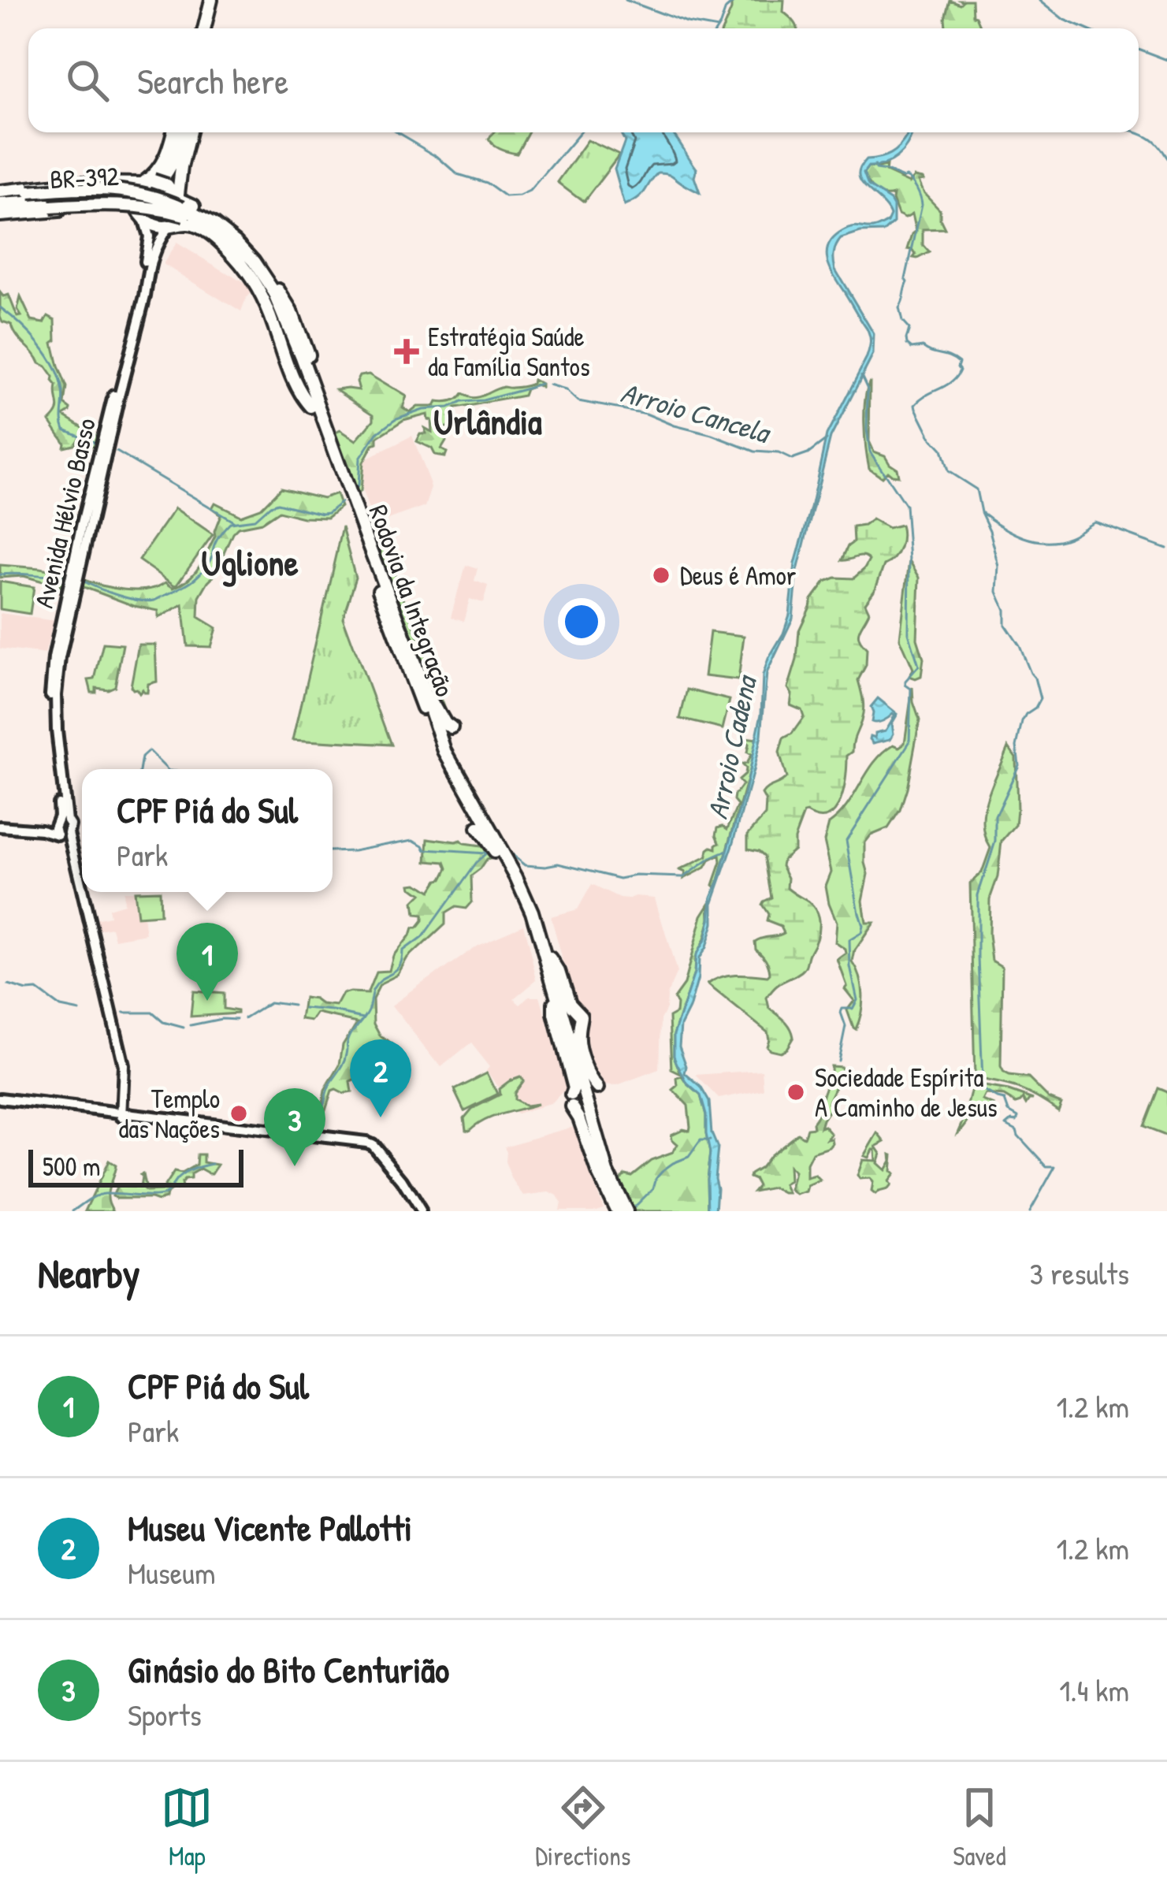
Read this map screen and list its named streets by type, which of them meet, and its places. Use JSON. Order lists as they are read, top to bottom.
{
  "streets": {
    "highway": ["BR-392", "Rodovia da Integração"],
    "main road": ["Avenida Hélvio Basso"]
  },
  "crossings": [
    ["BR-392", "Rodovia da Integração"]
  ],
  "districts": ["Urlândia", "Uglione"],
  "water": ["Arroio Cancela", "Arroio Cadena"],
  "places": {
    "health": ["Estratégia Saúde da Família Santos"],
    "other": ["Deus é Amor", "Sociedade Espírita A Caminho de Jesus", "Templo das Nações"]
  },
  "scale_bar": "500 m",
  "page": {
    "search": "Search here",
    "popup": ["CPF Piá do Sul", "Park"],
    "pins": ["1", "2", "3"],
    "scale": "500 m",
    "heading": ["Nearby", "3 results"],
    "list": [
      {
        "mark": "1",
        "name": "CPF Piá do Sul",
        "note": "Park",
        "value": "1.2 km"
      },
      {
        "mark": "2",
        "name": "Museu Vicente Pallotti",
        "note": "Museum",
        "value": "1.2 km"
      },
      {
        "mark": "3",
        "name": "Ginásio do Bito Centurião",
        "note": "Sports",
        "value": "1.4 km"
      }
    ],
    "nav": ["Map", "Directions", "Saved"]
  }
}
